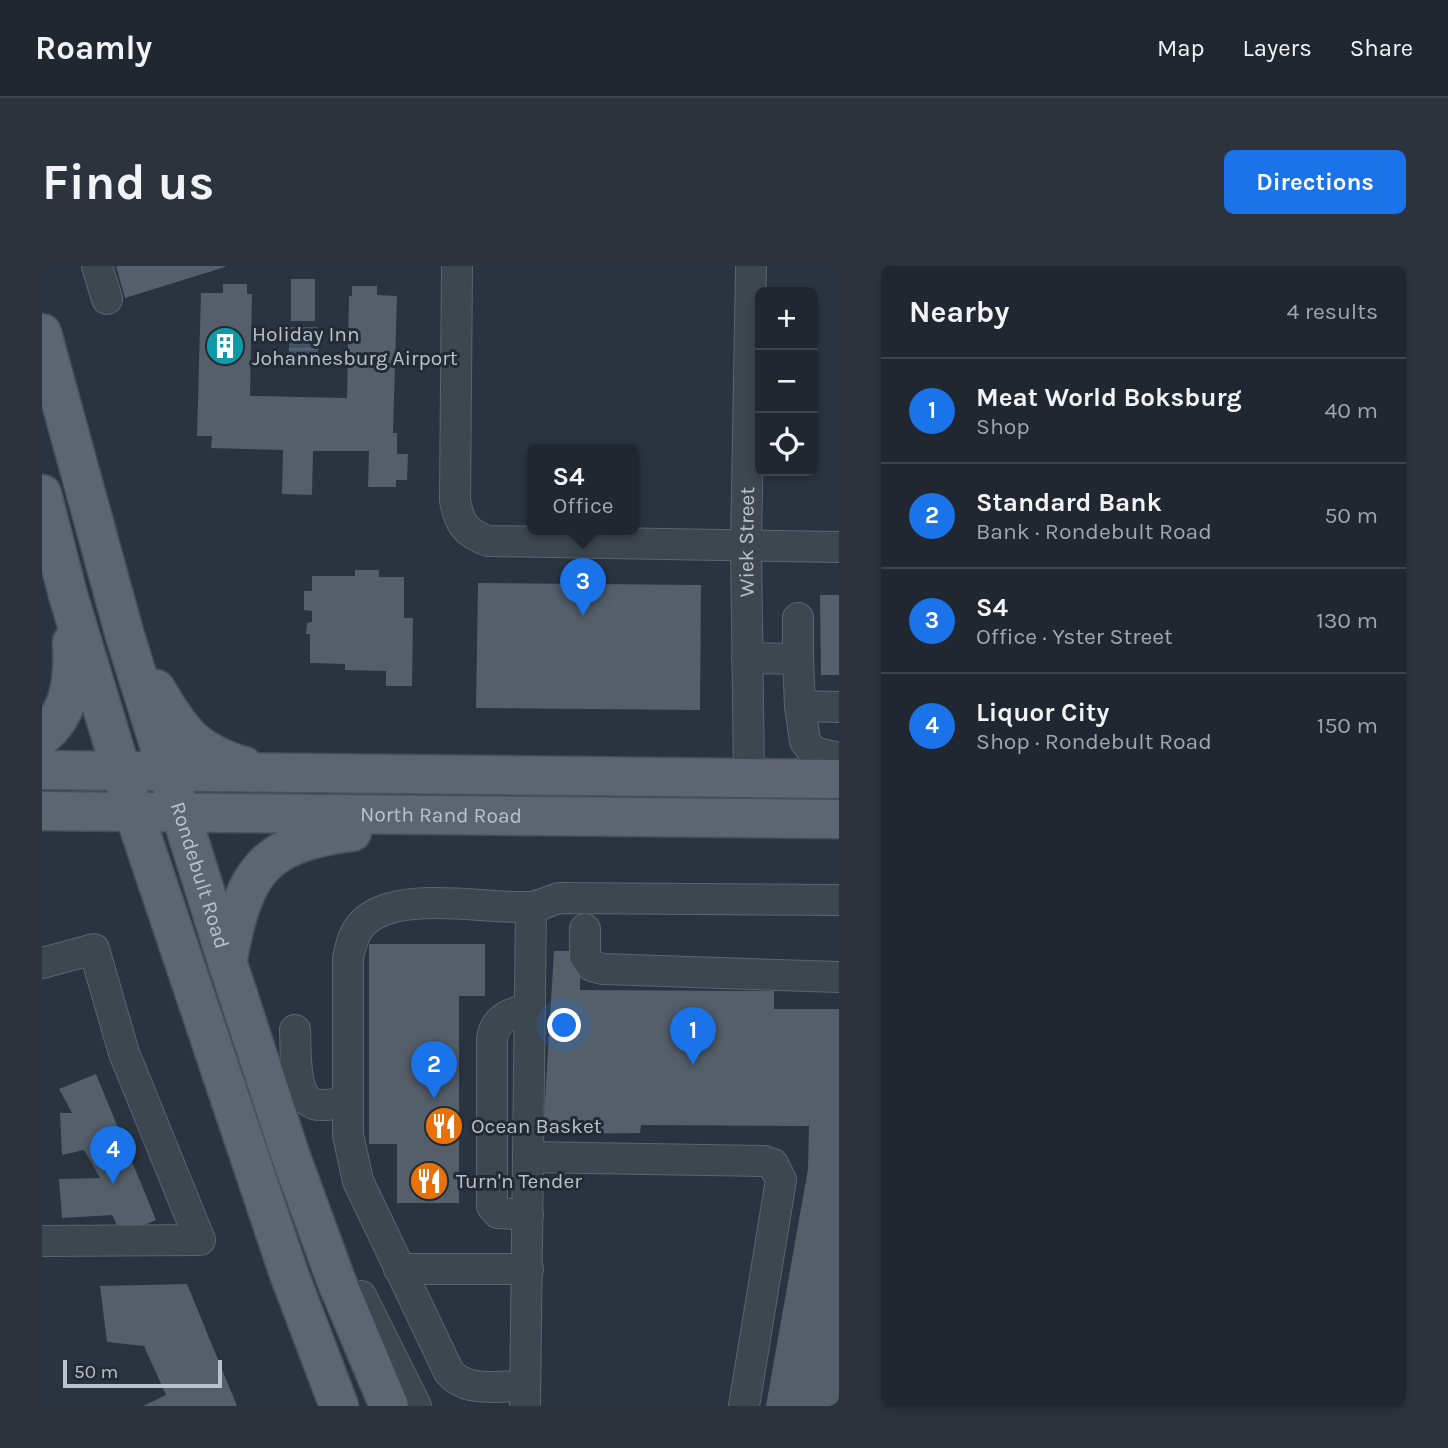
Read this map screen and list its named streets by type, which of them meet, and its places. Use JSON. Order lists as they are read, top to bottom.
{
  "streets": {
    "main road": ["North Rand Road", "Rondebult Road"],
    "street": ["Wiek Street"]
  },
  "crossings": [
    ["Wiek Street", "North Rand Road"],
    ["North Rand Road", "Rondebult Road"]
  ],
  "places": {
    "building": ["Holiday Inn Johannesburg Airport"],
    "restaurant": ["Ocean Basket", "Turn'n Tender"]
  },
  "scale_bar": "50 m",
  "page": {
    "header": "Roamly",
    "nav": ["Map", "Layers", "Share"],
    "buttons": "Directions",
    "title": "Find us",
    "heading": ["Nearby", "4 results"],
    "map_buttons": ["+", "−"],
    "list": [
      {
        "mark": "1",
        "name": "Meat World Boksburg",
        "note": "Shop",
        "value": "40 m"
      },
      {
        "mark": "2",
        "name": "Standard Bank",
        "note": "Bank · Rondebult Road",
        "value": "50 m"
      },
      {
        "mark": "3",
        "name": "S4",
        "note": "Office · Yster Street",
        "value": "130 m"
      },
      {
        "mark": "4",
        "name": "Liquor City",
        "note": "Shop · Rondebult Road",
        "value": "150 m"
      }
    ],
    "popup": ["S4", "Office"],
    "pins": [
      "3",
      "1",
      "2",
      "4"
    ],
    "scale": "50 m"
  }
}
